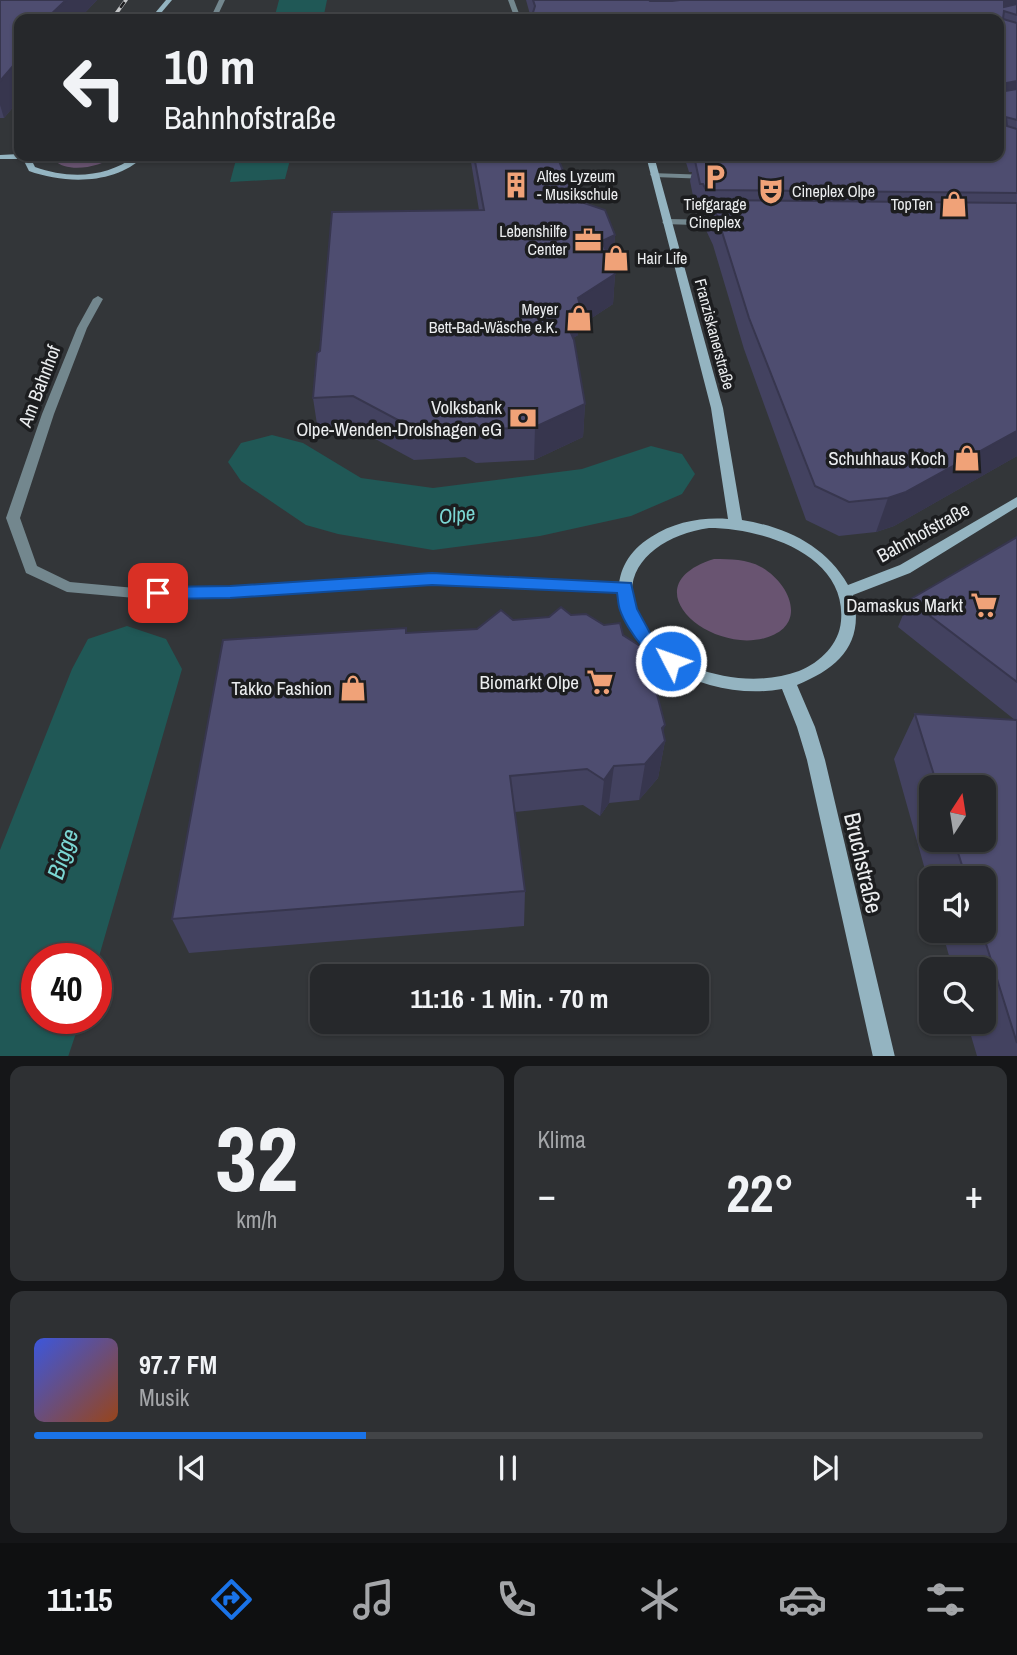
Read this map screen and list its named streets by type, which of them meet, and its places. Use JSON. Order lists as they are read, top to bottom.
{
  "streets": {
    "street": [
      "Franziskanerstraße",
      "Am Bahnhof",
      "Bahnhofstraße",
      "Bruchstraße"
    ]
  },
  "crossings": [
    ["Franziskanerstraße", "Am Bahnhof"],
    ["Franziskanerstraße", "Bahnhofstraße"],
    ["Franziskanerstraße", "Bruchstraße"],
    ["Am Bahnhof", "Bahnhofstraße"],
    ["Am Bahnhof", "Bruchstraße"],
    ["Bahnhofstraße", "Bruchstraße"]
  ],
  "water": ["Olpe", "Bigge"],
  "places": {
    "parking": ["Tiefgarage Cineplex"],
    "building": ["Altes Lyzeum - Musikschule"],
    "theatre": ["Cineplex Olpe"],
    "shop": [
      "TopTen",
      "Hair Life",
      "Meyer Bett-Bad-Wäsche e.K.",
      "Schuhhaus Koch",
      "Takko Fashion"
    ],
    "office": ["Lebenshilfe Center"],
    "bank": ["Volksbank Olpe-Wenden-Drolshagen eG"],
    "supermarket": ["Damaskus Markt", "Biomarkt Olpe"]
  },
  "north": "top",
  "page": {
    "turn": ["10 m", "Bahnhofstraße"],
    "limit": "40",
    "trip": "11:16 · 1 Min. · 70 m",
    "tile": [
      ["32", "km/h"],
      "Klima"
    ],
    "heat": ["−", "22°", "+"],
    "song": ["97.7 FM", "Musik"],
    "tabs": "11:15"
  }
}
